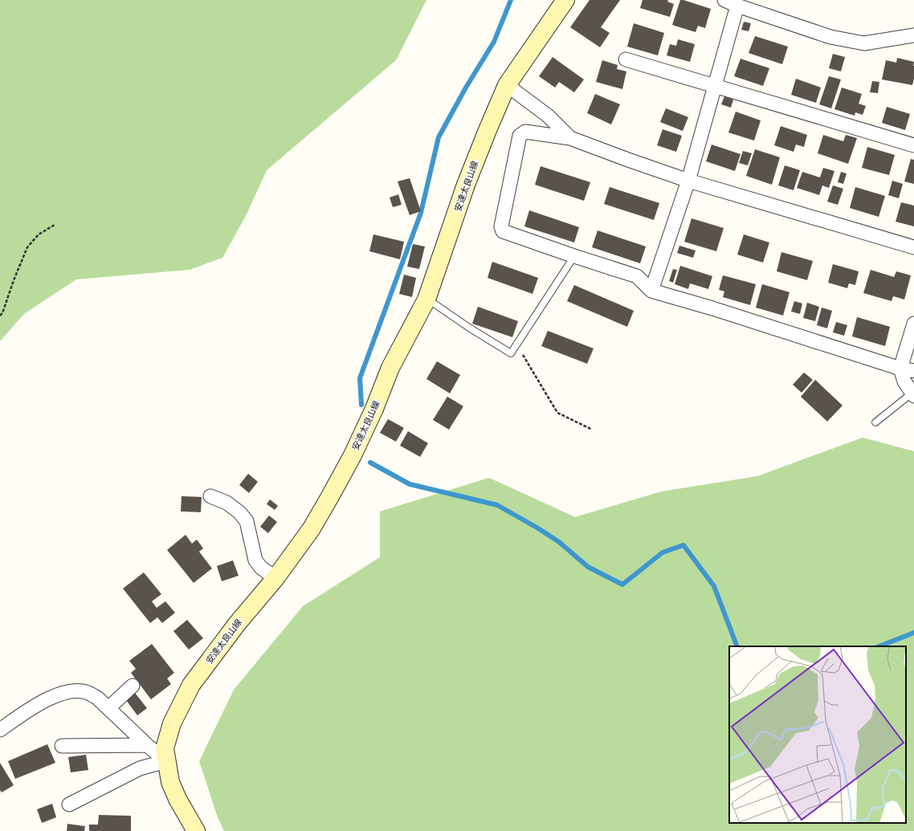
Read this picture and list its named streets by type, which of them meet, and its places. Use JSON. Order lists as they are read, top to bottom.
{
  "streets": {
    "main road": ["安達太良山線"]
  }
}
